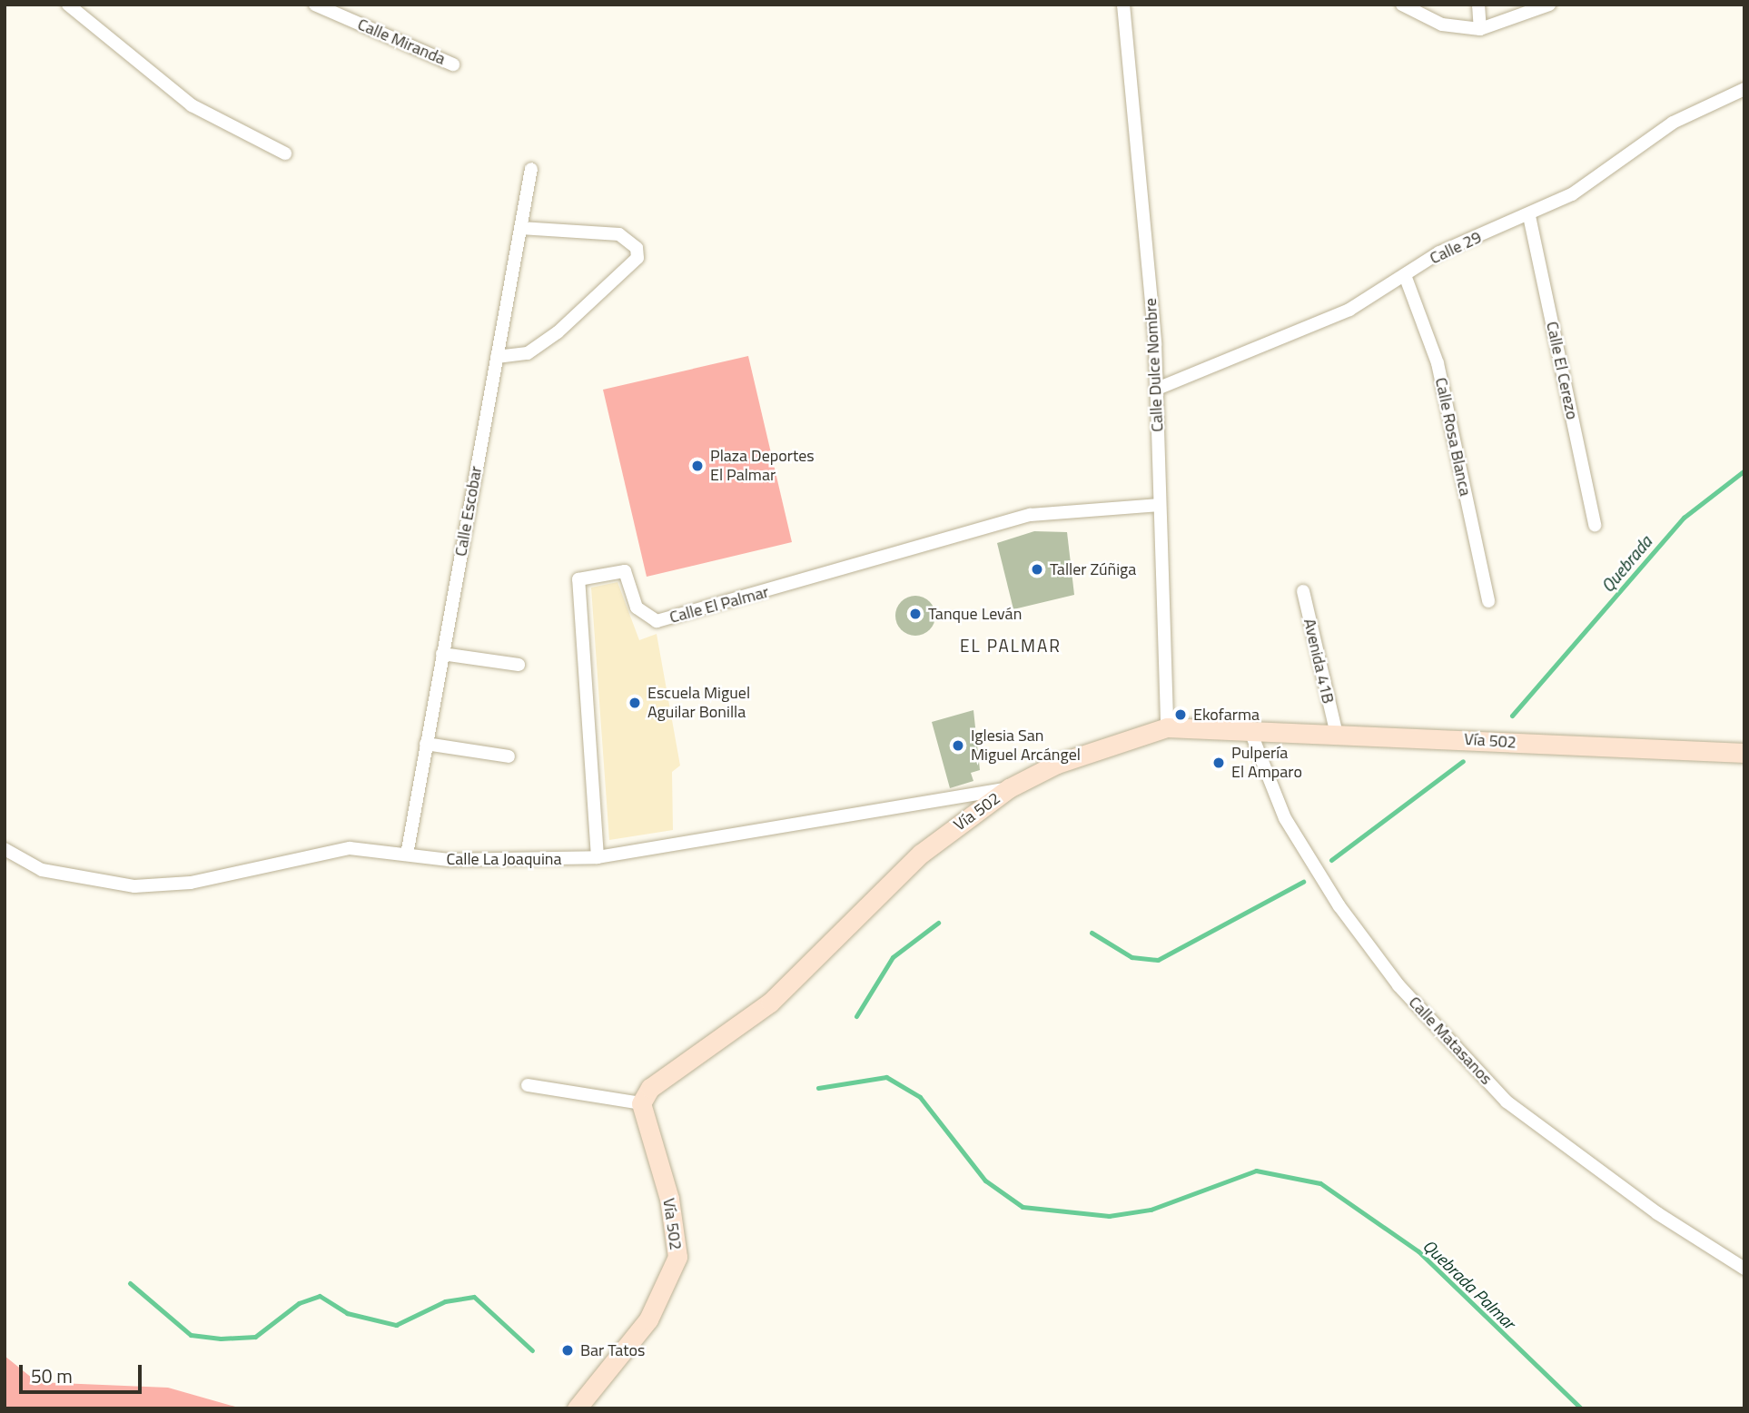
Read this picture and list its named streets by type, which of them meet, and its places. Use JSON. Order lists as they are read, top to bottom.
{
  "streets": {
    "street": [
      "Calle Miranda",
      "Calle 29",
      "Calle Dulce Nombre",
      "Calle El Cerezo",
      "Calle Rosa Blanca",
      "Calle Escobar",
      "Calle El Palmar",
      "Avenida 41B",
      "Vía 502",
      "Calle La Joaquina",
      "Calle Matasanos"
    ]
  },
  "crossings": [
    ["Calle 29", "Calle Dulce Nombre"],
    ["Calle 29", "Calle El Cerezo"],
    ["Calle 29", "Calle Rosa Blanca"],
    ["Calle Dulce Nombre", "Calle El Palmar"],
    ["Calle Dulce Nombre", "Vía 502"],
    ["Calle Escobar", "Calle La Joaquina"],
    ["Calle El Palmar", "Calle La Joaquina"],
    ["Avenida 41B", "Vía 502"],
    ["Vía 502", "Calle La Joaquina"],
    ["Vía 502", "Calle Matasanos"]
  ],
  "districts": ["EL PALMAR"],
  "water": ["Quebrada", "Quebrada Palmar"],
  "places": [
    "Plaza Deportes El Palmar",
    "Taller Zúñiga",
    "Tanque Leván",
    "Escuela Miguel Aguilar Bonilla",
    "Ekofarma",
    "Iglesia San Miguel Arcángel",
    "Pulpería El Amparo",
    "Bar Tatos"
  ],
  "scale_bar": "50 m"
}
